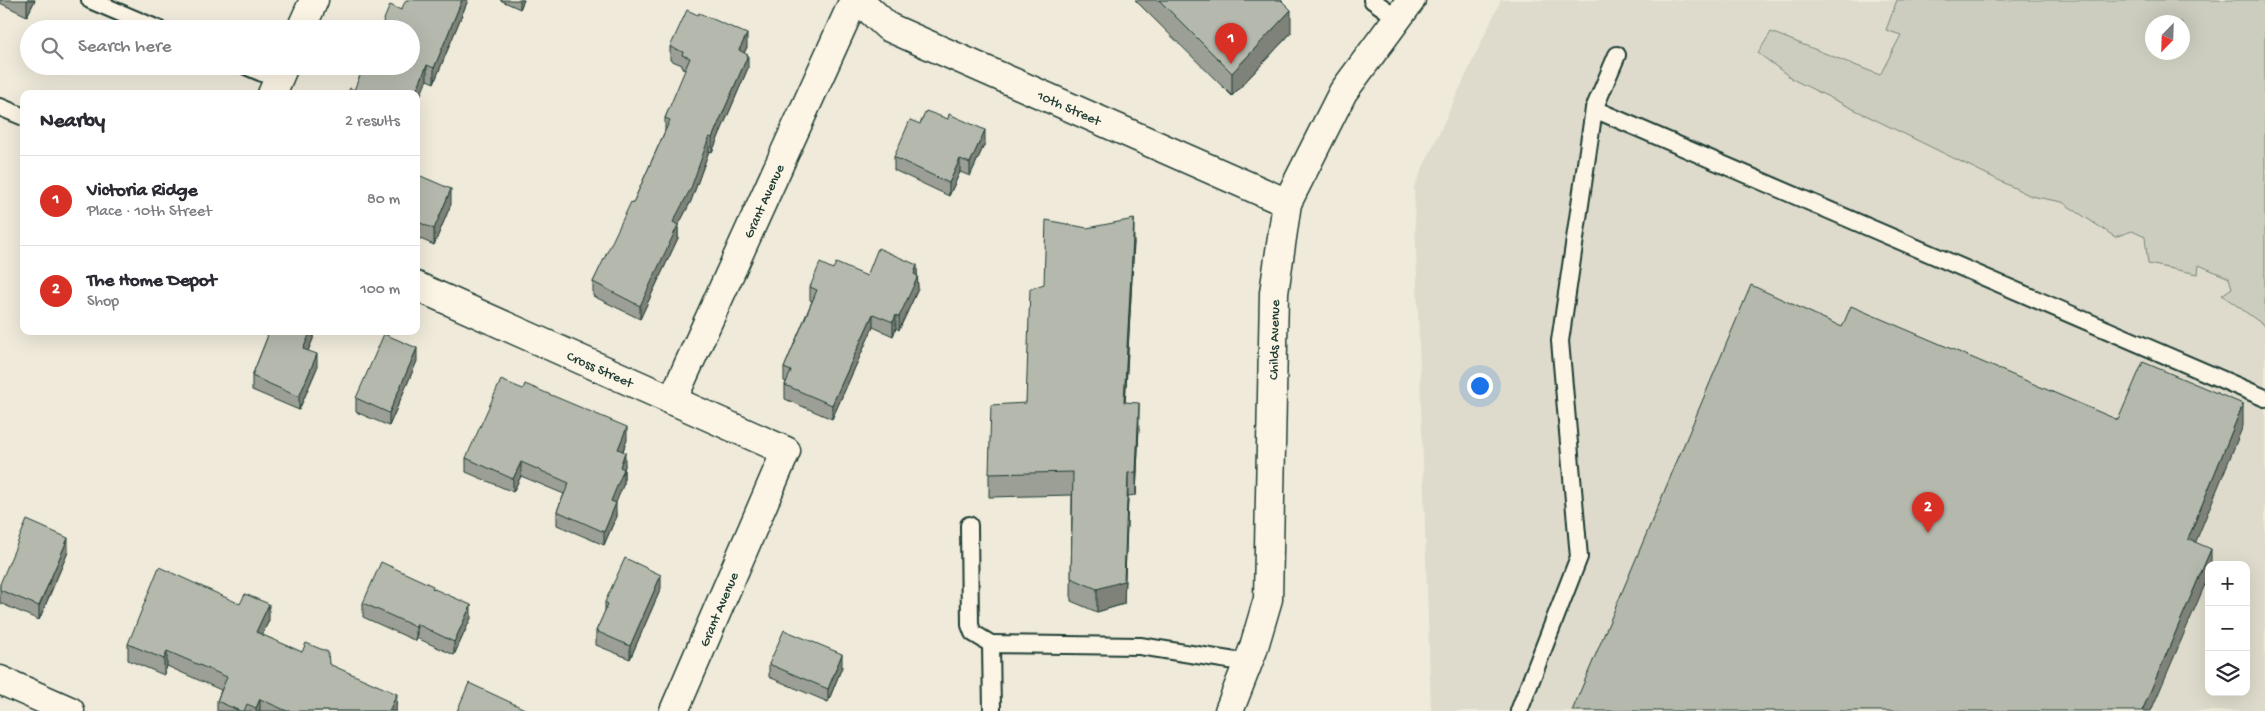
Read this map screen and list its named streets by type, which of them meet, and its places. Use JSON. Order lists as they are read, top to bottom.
{
  "streets": {
    "street": [
      "10th Street",
      "Grant Avenue",
      "Childs Avenue",
      "Cross Street"
    ]
  },
  "crossings": [
    ["10th Street", "Childs Avenue"],
    ["Grant Avenue", "Cross Street"]
  ],
  "north": "bottom left",
  "page": {
    "search": "Search here",
    "pins": ["1", "2"],
    "heading": ["Nearby", "2 results"],
    "list": [
      {
        "mark": "1",
        "name": "Victoria Ridge",
        "note": "Place · 10th Street",
        "value": "80 m"
      },
      {
        "mark": "2",
        "name": "The Home Depot",
        "note": "Shop",
        "value": "100 m"
      }
    ],
    "map_buttons": ["+", "−"]
  }
}
